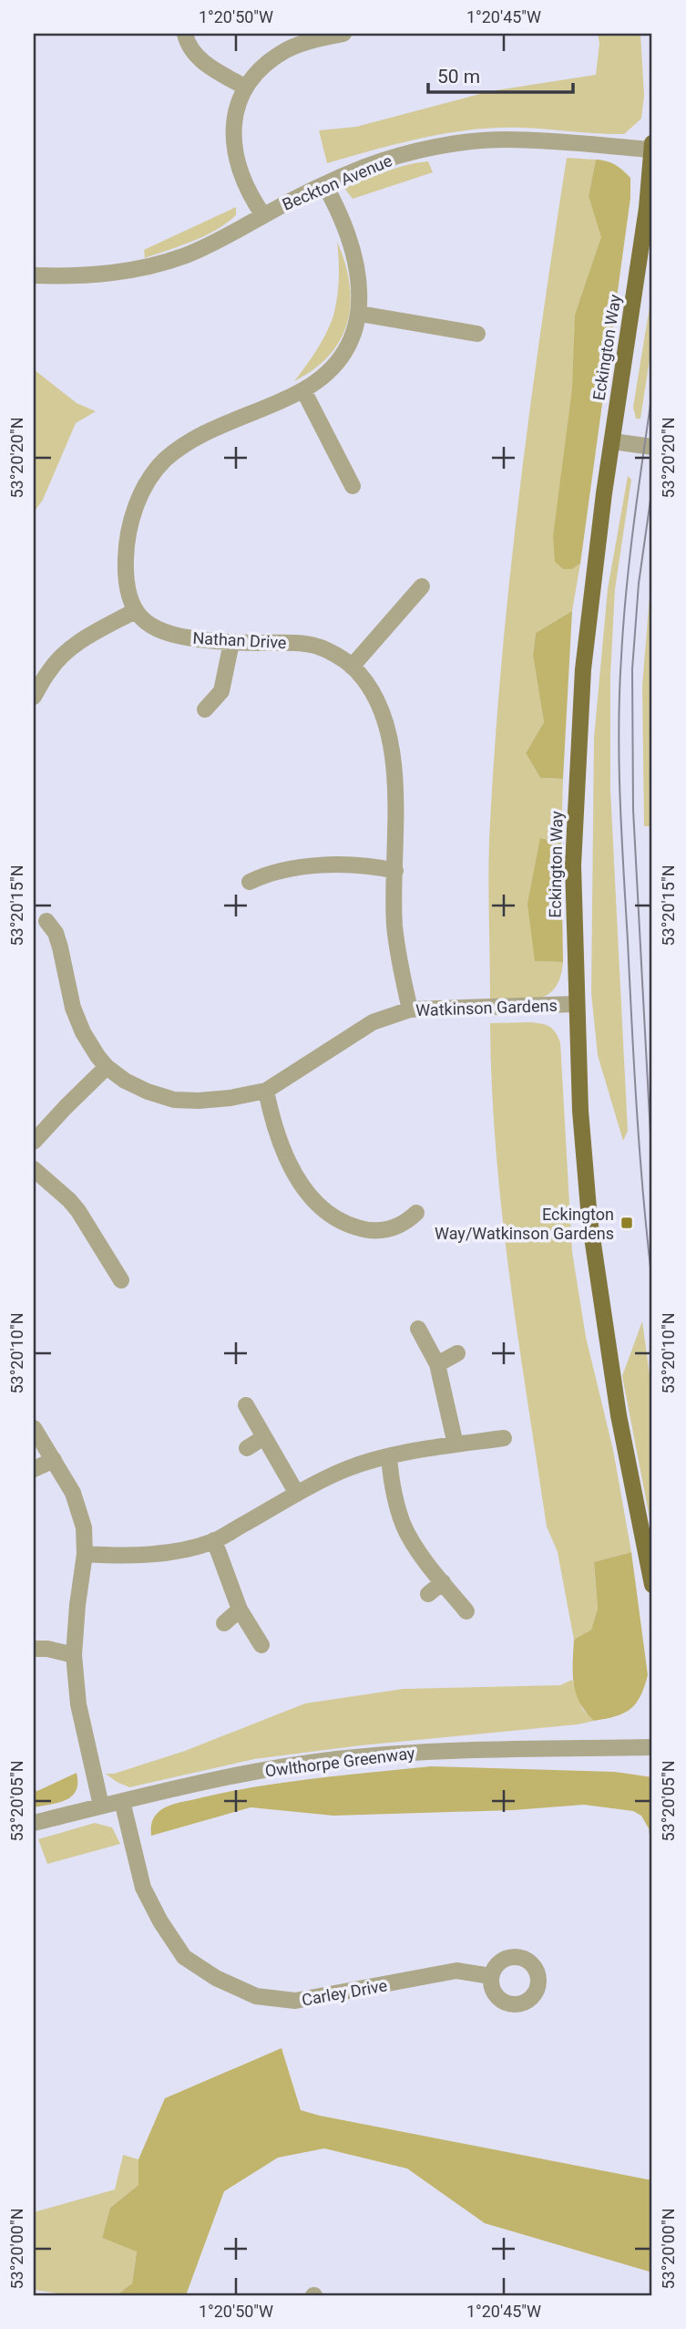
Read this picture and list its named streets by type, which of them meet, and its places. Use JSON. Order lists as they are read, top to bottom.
{
  "streets": {
    "main road": ["Eckington Way"],
    "street": [
      "Beckton Avenue",
      "Nathan Drive",
      "Watkinson Gardens",
      "Owlthorpe Greenway",
      "Carley Drive"
    ]
  },
  "crossings": [
    ["Beckton Avenue", "Eckington Way"],
    ["Eckington Way", "Watkinson Gardens"],
    ["Nathan Drive", "Watkinson Gardens"],
    ["Owlthorpe Greenway", "Carley Drive"]
  ],
  "places": {
    "transit": ["Eckington Way/Watkinson Gardens"]
  },
  "scale_bar": "50 m",
  "coordinates": [
    "1°20'50\"W",
    "1°20'45\"W",
    "53°20'20\"N",
    "53°20'15\"N",
    "53°20'10\"N",
    "53°20'05\"N",
    "53°20'00\"N"
  ]
}
